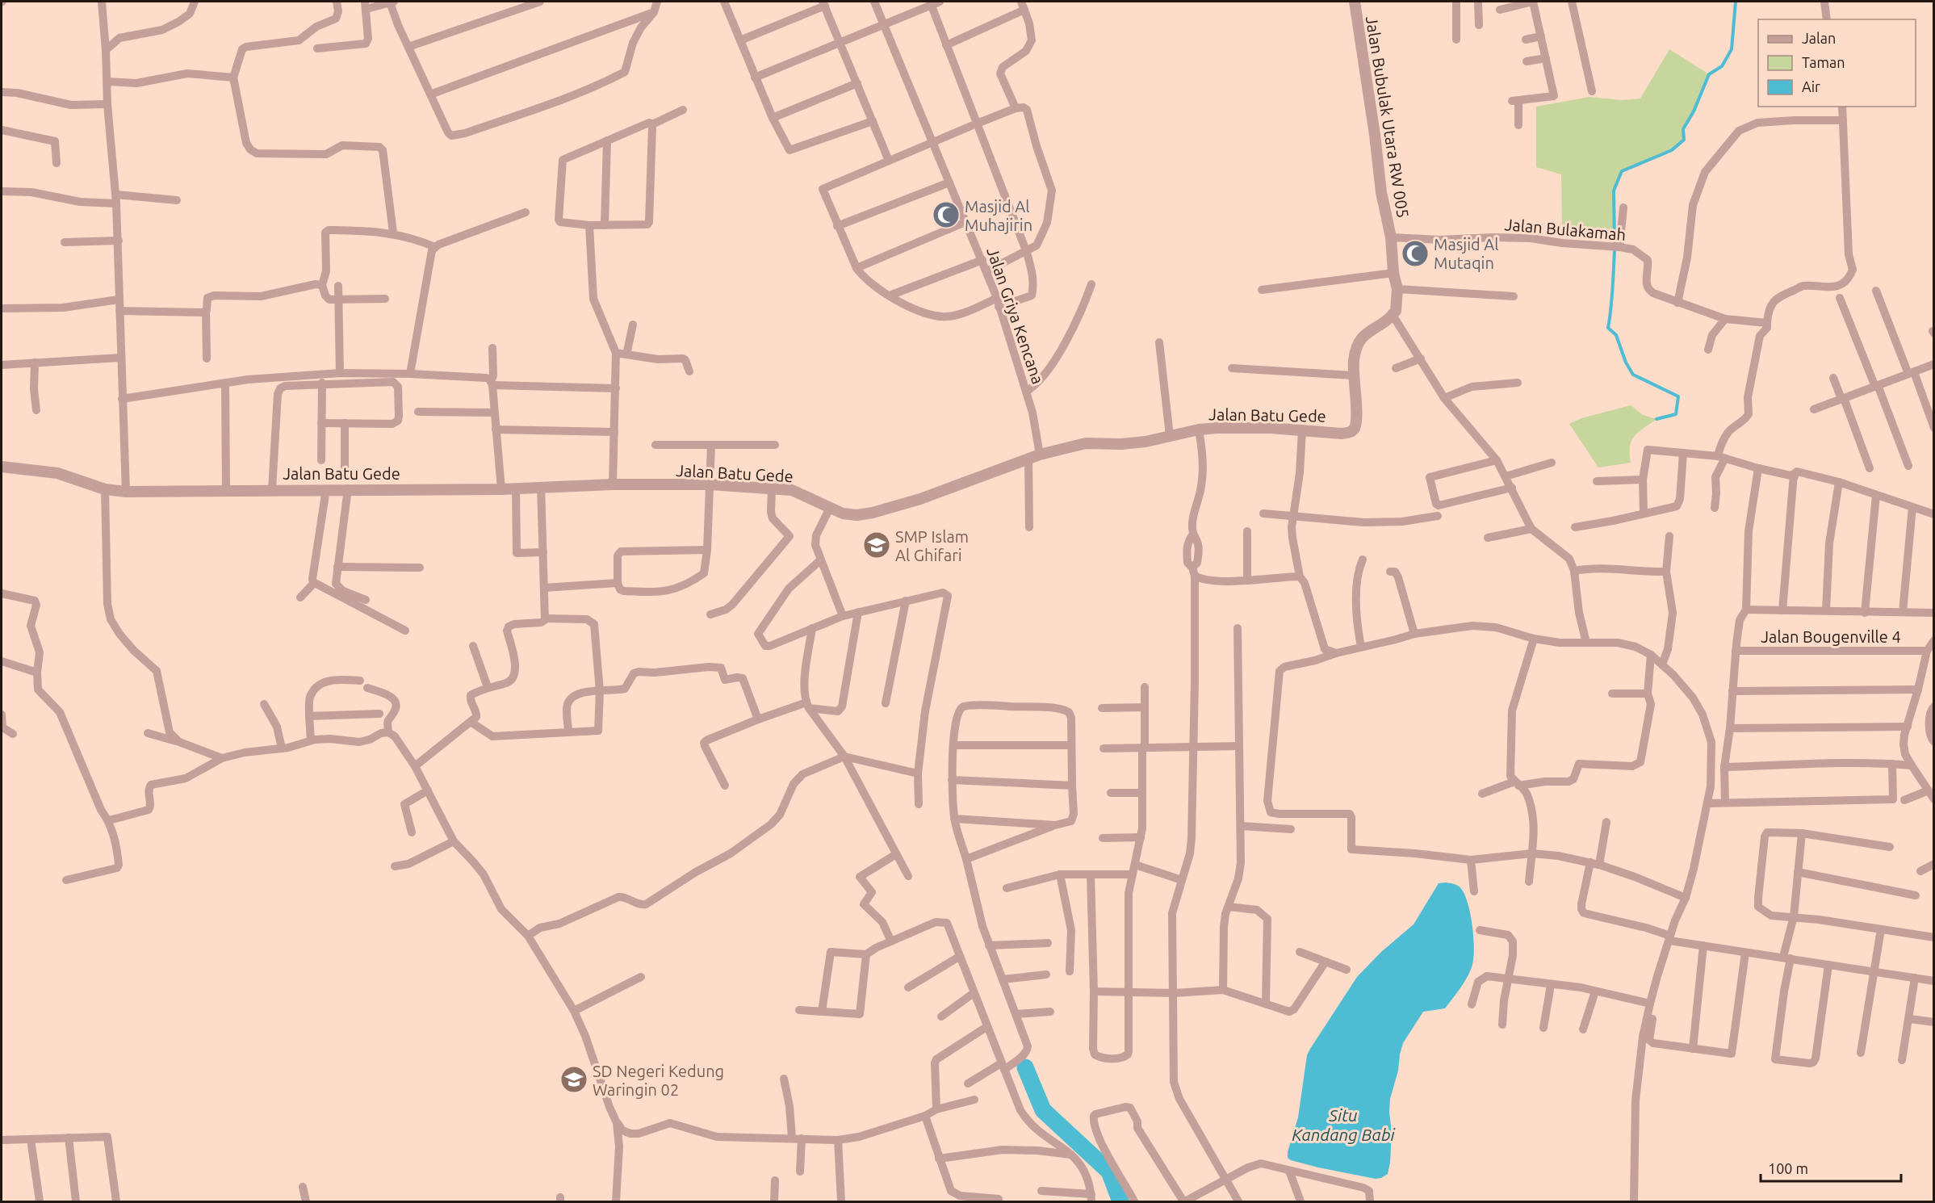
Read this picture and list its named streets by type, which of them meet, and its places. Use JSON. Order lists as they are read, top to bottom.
{
  "streets": {
    "street": [
      "Jalan Bubulak Utara RW 005",
      "Jalan Bulakamah",
      "Jalan Griya Kencana",
      "Jalan Batu Gede",
      "Jalan Bougenville 4"
    ]
  },
  "crossings": [
    ["Jalan Bubulak Utara RW 005", "Jalan Bulakamah"],
    ["Jalan Griya Kencana", "Jalan Batu Gede"]
  ],
  "water": ["Situ Kandang Babi"],
  "places": {
    "mosque": ["Masjid Al Muhajirin", "Masjid Al Mutaqin"],
    "school or university": ["SMP Islam Al Ghifari", "SD Negeri Kedung Waringin 02"]
  },
  "legend": ["Jalan", "Taman", "Air"],
  "scale_bar": "100 m"
}
